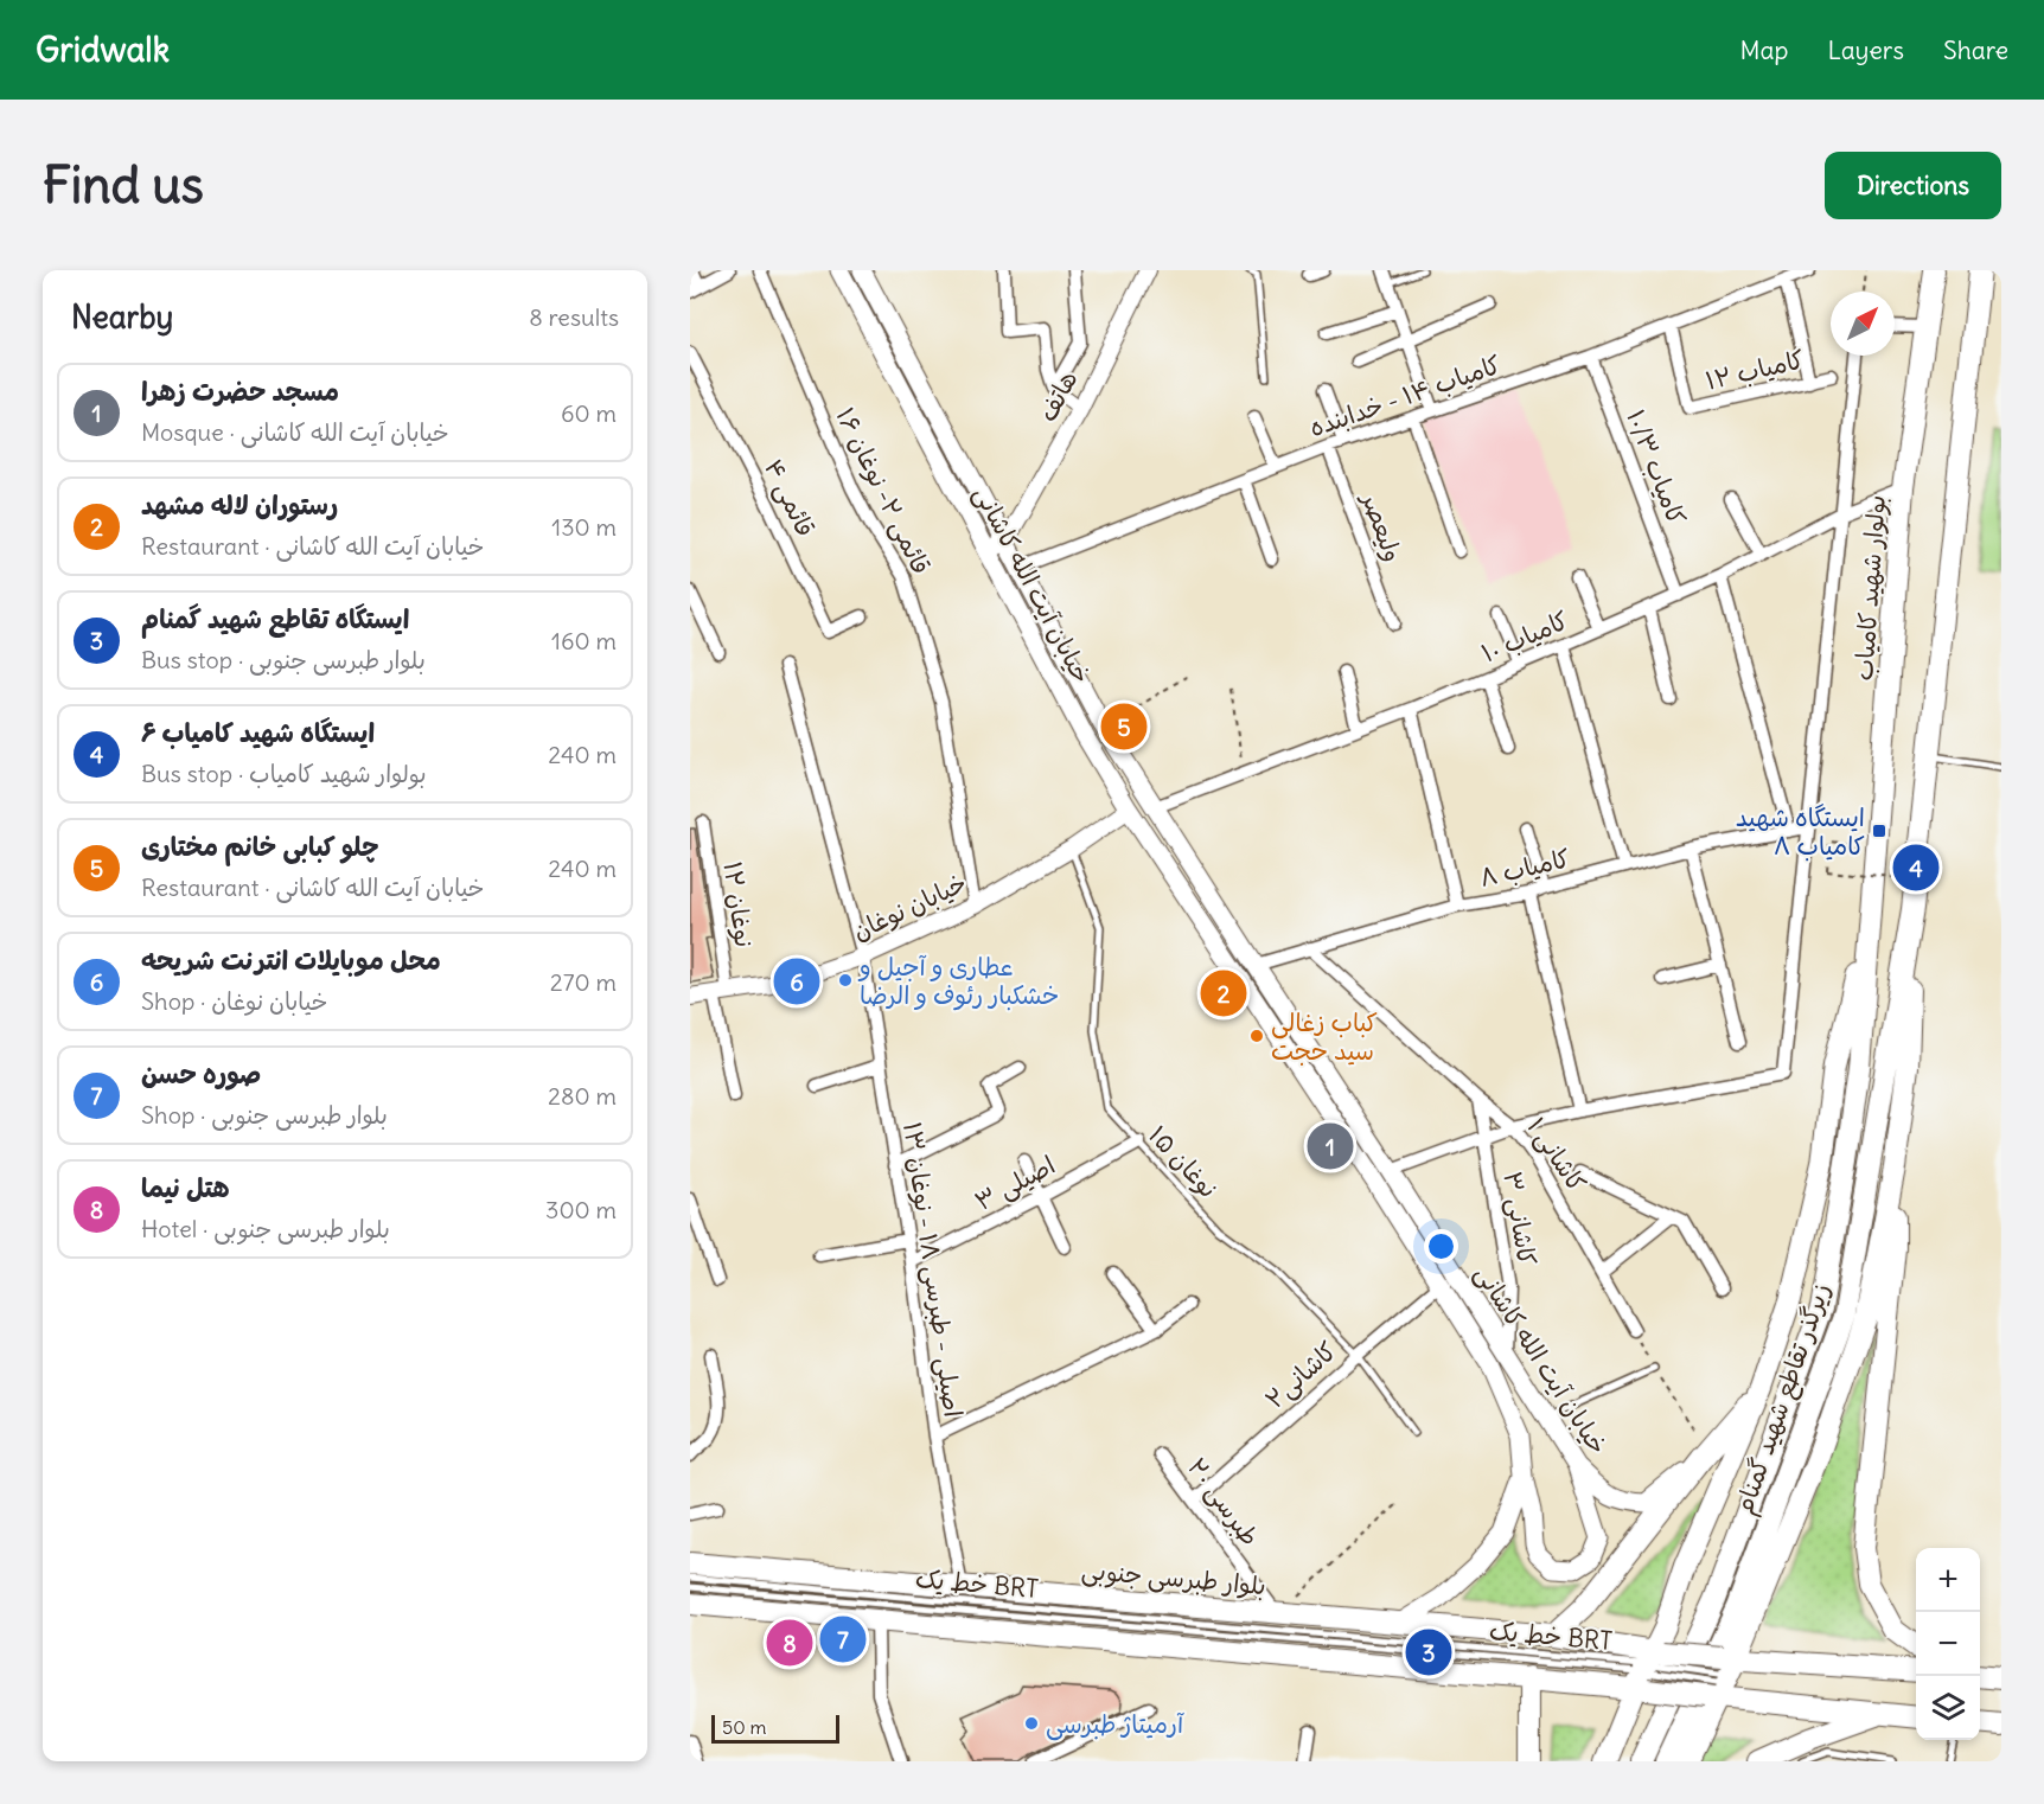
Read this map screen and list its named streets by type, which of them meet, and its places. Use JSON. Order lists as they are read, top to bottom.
{
  "streets": {
    "main road": [
      "خیابان آیت الله کاشانی",
      "بولوار شهید کامیاب",
      "زیرگذر تقاطع شهید گمنام",
      "بلوار طبرسی جنوبی"
    ],
    "street": [
      "کامیاب ۱۲",
      "هاتف",
      "کامیاب ۱۴ - خدابنده",
      "کامیاب ۱۰/۳",
      "قائمی ۲- نوغان ۱۶",
      "قائمی ۴",
      "ولیعصر",
      "کامیاب ۱۰",
      "کامیاب ۸",
      "نوغان ۱۲",
      "خیابان نوغان",
      "کاشانی ۱",
      "اصیلی ۳",
      "کاشانی ۳",
      "اصیلی - طبرسی ۱۸ - نوغان ۱۳",
      "کاشانی۲",
      "طبرسی ۲۰"
    ],
    "lane": ["نوغان ۱۵", "خط یک BRT"]
  },
  "crossings": [
    ["کامیاب ۱۲", "کامیاب ۱۴ - خدابنده"],
    ["هاتف", "خیابان آیت الله کاشانی"],
    ["کامیاب ۱۴ - خدابنده", "کامیاب ۱۰/۳"],
    ["کامیاب ۱۴ - خدابنده", "ولیعصر"],
    ["کامیاب ۱۴ - خدابنده", "خیابان آیت الله کاشانی"],
    ["کامیاب ۱۰/۳", "کامیاب ۱۰"],
    ["قائمی ۲- نوغان ۱۶", "خیابان نوغان"],
    ["خیابان آیت الله کاشانی", "کامیاب ۱۰"],
    ["خیابان آیت الله کاشانی", "کامیاب ۸"],
    ["خیابان آیت الله کاشانی", "خیابان نوغان"],
    ["خیابان آیت الله کاشانی", "کاشانی ۳"],
    ["خیابان آیت الله کاشانی", "کاشانی۲"],
    ["خیابان آیت الله کاشانی", "بلوار طبرسی جنوبی"],
    ["بولوار شهید کامیاب", "کامیاب ۱۰"],
    ["بولوار شهید کامیاب", "زیرگذر تقاطع شهید گمنام"],
    ["کامیاب ۸", "کاشانی ۱"],
    ["نوغان ۱۲", "خیابان نوغان"],
    ["خیابان نوغان", "نوغان ۱۵"],
    ["خیابان نوغان", "اصیلی - طبرسی ۱۸ - نوغان ۱۳"],
    ["کاشانی ۱", "کاشانی ۳"],
    ["نوغان ۱۵", "اصیلی ۳"],
    ["نوغان ۱۵", "کاشانی۲"],
    ["اصیلی ۳", "اصیلی - طبرسی ۱۸ - نوغان ۱۳"],
    ["اصیلی - طبرسی ۱۸ - نوغان ۱۳", "بلوار طبرسی جنوبی"],
    ["کاشانی۲", "طبرسی ۲۰"],
    ["طبرسی ۲۰", "بلوار طبرسی جنوبی"],
    ["بلوار طبرسی جنوبی", "خط یک BRT"]
  ],
  "places": {
    "transit": ["ایستگاه شهید کامیاب ۸"],
    "other": ["عطاری و آجیل و خشکبار رئوف و الرضا", "کباب زغالی سید حجت", "آرمیتاژ طبرسی"]
  },
  "scale_bar": "50 m",
  "north": "top right",
  "page": {
    "header": "Gridwalk",
    "nav": ["Map", "Layers", "Share"],
    "buttons": "Directions",
    "title": "Find us",
    "heading": ["Nearby", "8 results"],
    "list": [
      {
        "mark": "1",
        "name": "مسجد حضرت زهرا",
        "note": "Mosque · خیابان آیت الله کاشانی",
        "value": "60 m"
      },
      {
        "mark": "2",
        "name": "رستوران لاله مشهد",
        "note": "Restaurant · خیابان آیت الله کاشانی",
        "value": "130 m"
      },
      {
        "mark": "3",
        "name": "ایستگاه تقاطع شهید گمنام",
        "note": "Bus stop · بلوار طبرسی جنوبی",
        "value": "160 m"
      },
      {
        "mark": "4",
        "name": "ایستگاه شهید کامیاب ۶",
        "note": "Bus stop · بولوار شهید کامیاب",
        "value": "240 m"
      },
      {
        "mark": "5",
        "name": "چلو کبابی خانم مختاری",
        "note": "Restaurant · خیابان آیت الله کاشانی",
        "value": "240 m"
      },
      {
        "mark": "6",
        "name": "محل موبايلات انترنت شريحه",
        "note": "Shop · خیابان نوغان",
        "value": "270 m"
      },
      {
        "mark": "7",
        "name": "صوره حسن",
        "note": "Shop · بلوار طبرسی جنوبی",
        "value": "280 m"
      },
      {
        "mark": "8",
        "name": "هتل نیما",
        "note": "Hotel · بلوار طبرسی جنوبی",
        "value": "300 m"
      }
    ],
    "pins": [
      "5",
      "4",
      "6",
      "2",
      "1",
      "7",
      "8",
      "3"
    ],
    "map_buttons": ["+", "−"],
    "scale": "50 m"
  }
}
